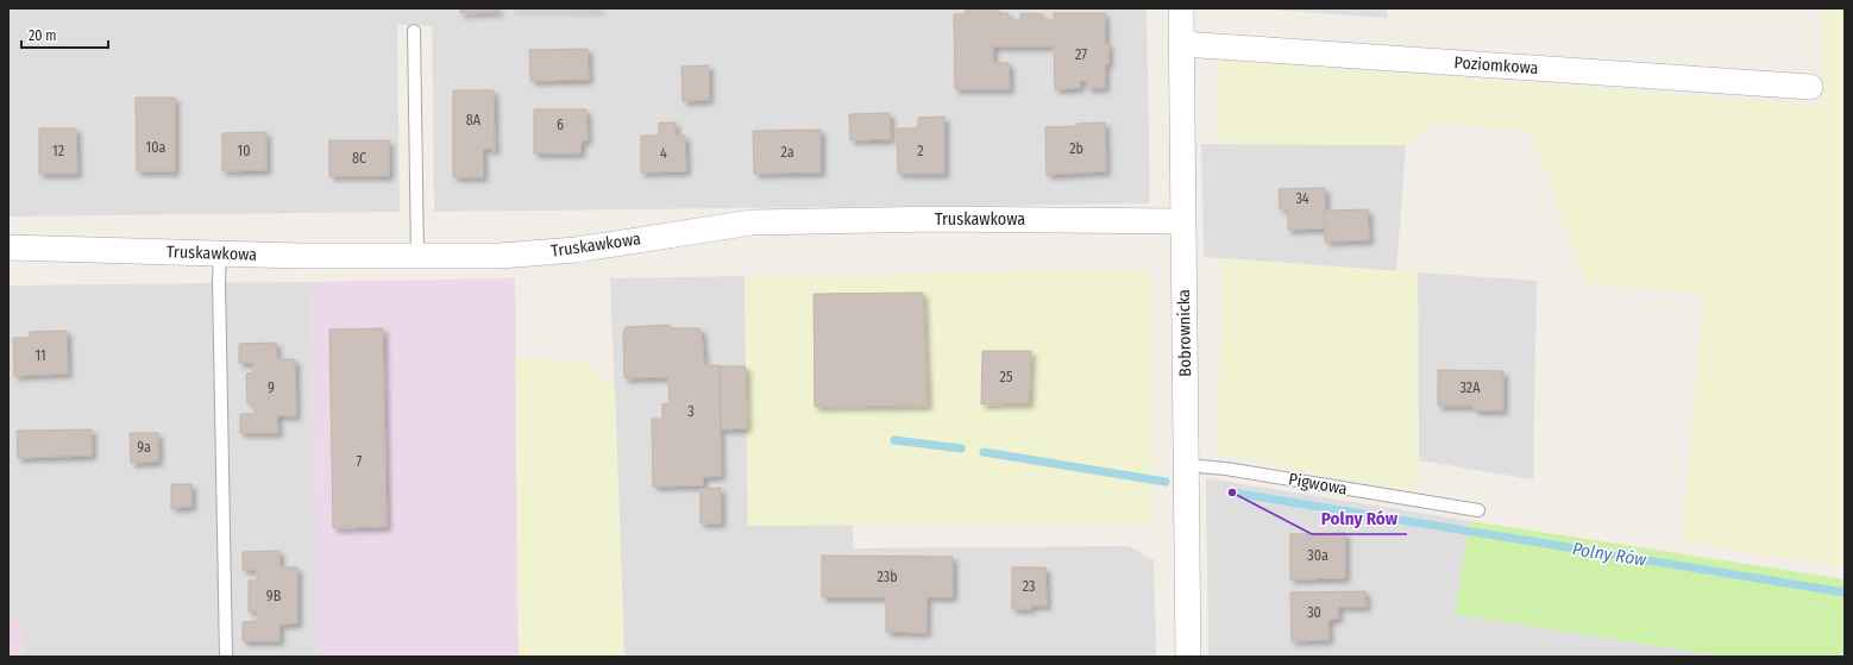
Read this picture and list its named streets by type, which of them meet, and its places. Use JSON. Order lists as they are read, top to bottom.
{
  "streets": {
    "street": ["Poziomkowa", "Truskawkowa", "Bobrownicka"],
    "lane": ["Pigwowa"]
  },
  "crossings": [
    ["Poziomkowa", "Bobrownicka"],
    ["Truskawkowa", "Bobrownicka"],
    ["Bobrownicka", "Pigwowa"]
  ],
  "water": ["Polny Rów"],
  "places": ["Polny Rów"],
  "house_numbers": [
    "27",
    "8A",
    "6",
    "10a",
    "2b",
    "12",
    "10",
    "2",
    "2a",
    "4",
    "8C",
    "34",
    "11",
    "25",
    "9",
    "32A",
    "3",
    "9a",
    "7",
    "30a",
    "23b",
    "23",
    "9B",
    "30"
  ],
  "scale_bar": "20 m"
}
